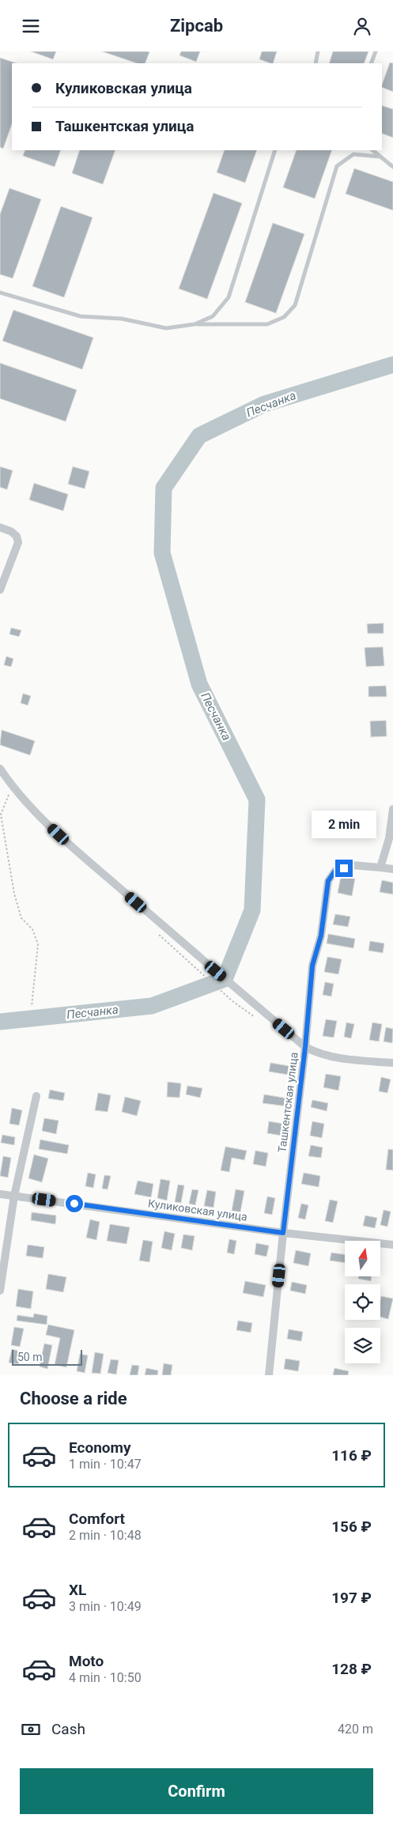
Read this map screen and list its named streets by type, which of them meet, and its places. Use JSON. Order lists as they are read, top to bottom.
{
  "streets": {
    "street": ["Ташкентская улица", "Куликовская улица"]
  },
  "crossings": [
    ["Ташкентская улица", "Куликовская улица"]
  ],
  "water": ["Песчанка"],
  "scale_bar": "50 m",
  "north": "top",
  "page": {
    "header": "Zipcab",
    "banner": ["Куликовская улица", "Ташкентская улица"],
    "bubble": "2 min",
    "scale": "50 m",
    "heading": "Choose a ride",
    "list": [
      {
        "name": "Economy",
        "note": "1 min · 10:47",
        "value": "116 ₽"
      },
      {
        "name": "Comfort",
        "note": "2 min · 10:48",
        "value": "156 ₽"
      },
      {
        "name": "XL",
        "note": "3 min · 10:49",
        "value": "197 ₽"
      },
      {
        "name": "Moto",
        "note": "4 min · 10:50",
        "value": "128 ₽"
      }
    ],
    "pay": ["Cash", "420 m"],
    "buttons": "Confirm"
  }
}
